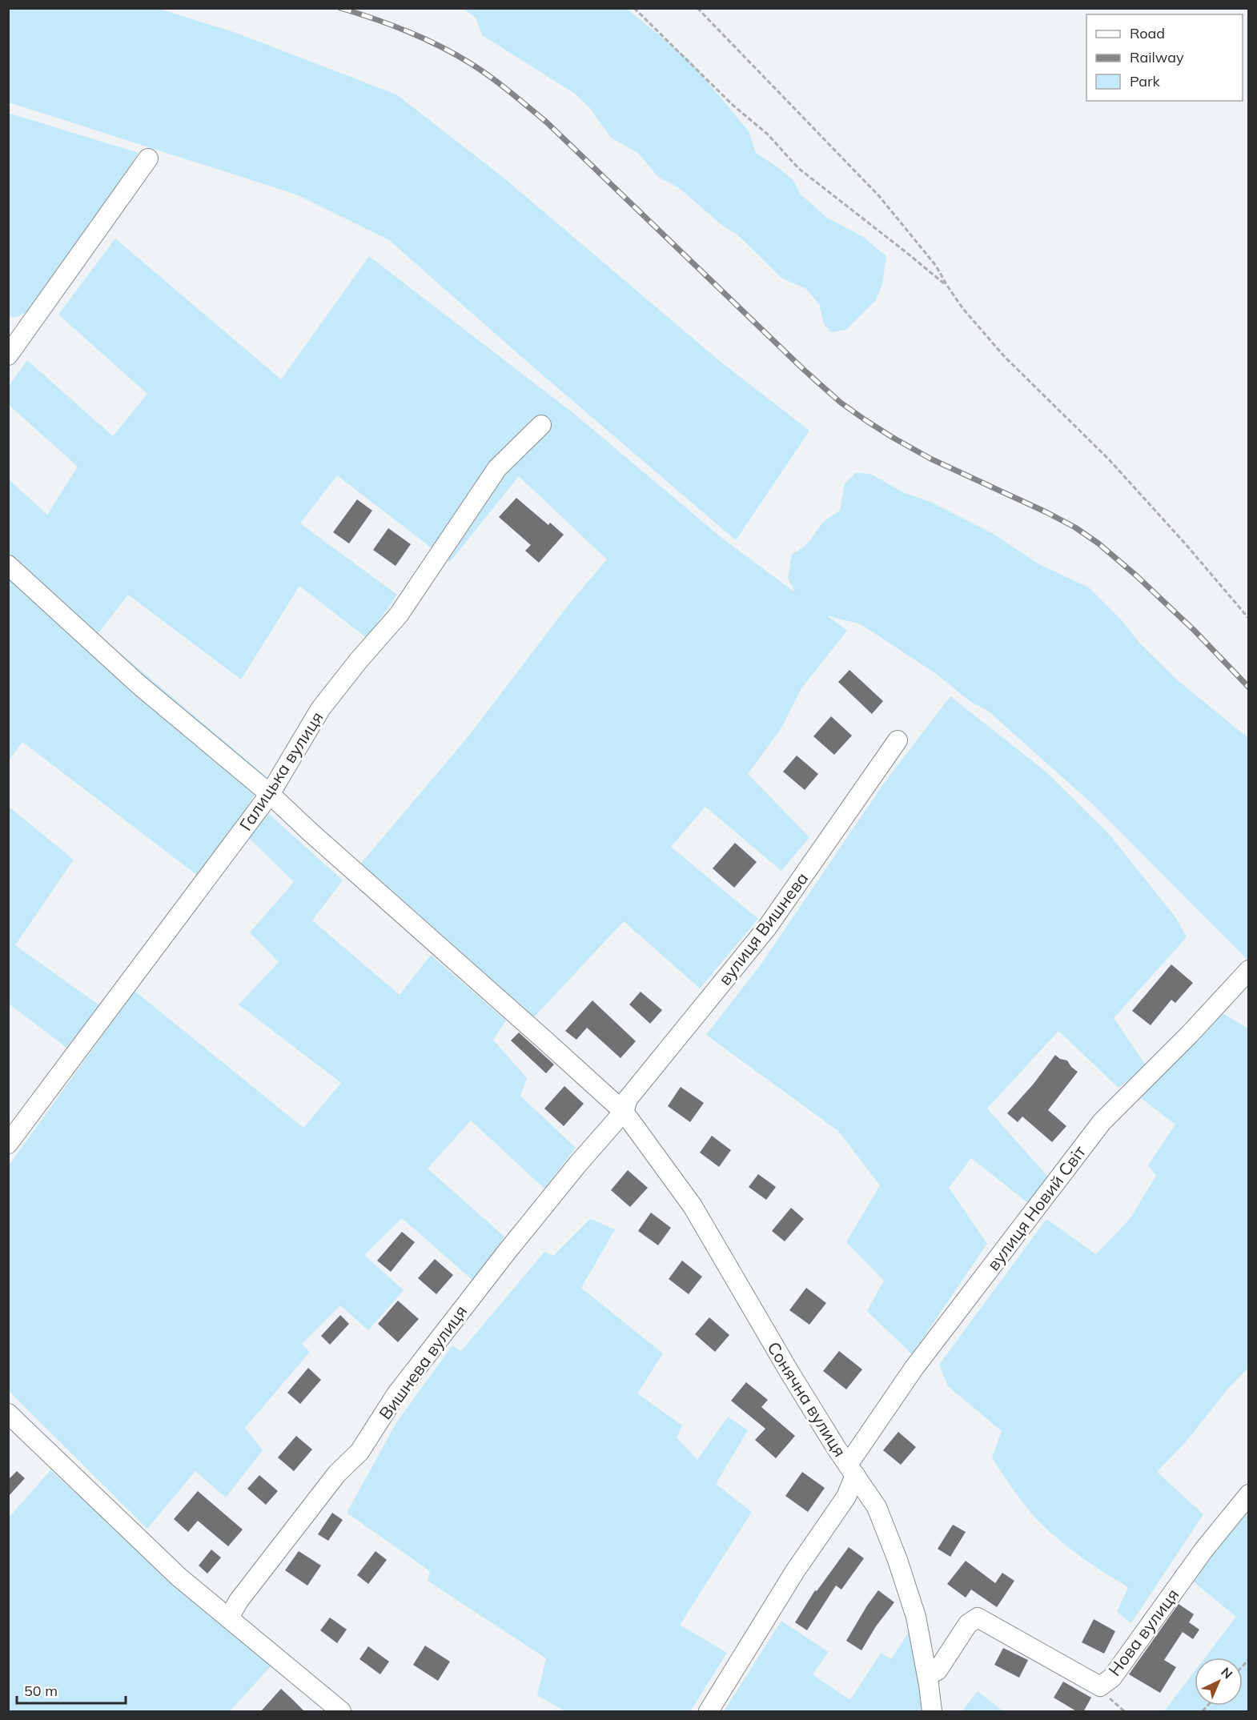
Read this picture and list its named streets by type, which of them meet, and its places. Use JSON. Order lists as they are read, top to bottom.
{
  "streets": {
    "street": [
      "Галицька вулиця",
      "вулиця Вишнева",
      "вулиця Новий Світ",
      "Вишнева вулиця",
      "Сонячна вулиця",
      "Нова вулиця"
    ]
  },
  "crossings": [
    ["Галицька вулиця", "Сонячна вулиця"],
    ["вулиця Вишнева", "Вишнева вулиця"],
    ["вулиця Вишнева", "Сонячна вулиця"],
    ["вулиця Новий Світ", "Сонячна вулиця"],
    ["Вишнева вулиця", "Сонячна вулиця"],
    ["Сонячна вулиця", "Нова вулиця"]
  ],
  "legend": ["Road", "Railway", "Park"],
  "scale_bar": "50 m",
  "north": "top right"
}
